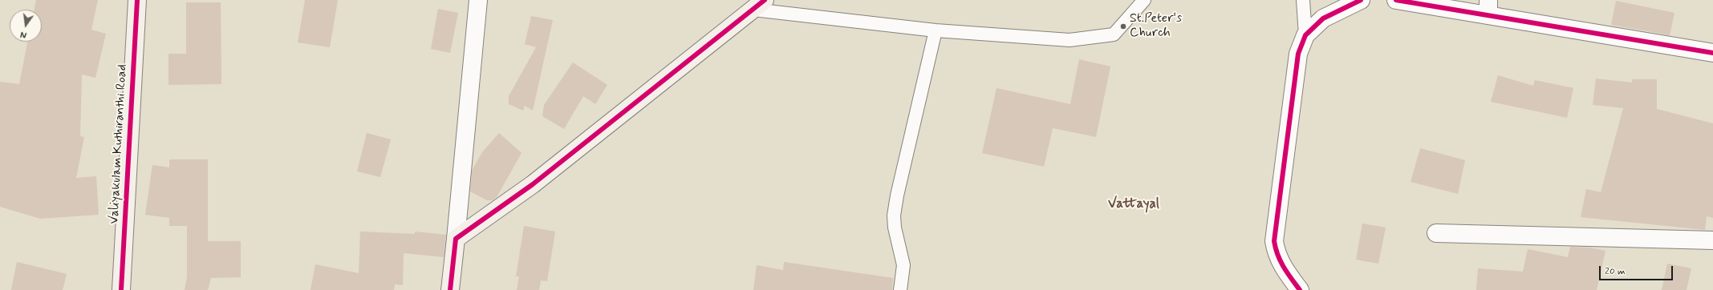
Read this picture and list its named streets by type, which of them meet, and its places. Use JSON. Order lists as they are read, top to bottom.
{
  "streets": {
    "street": ["Valiyakulam Kuthiranthi Road"]
  },
  "districts": ["Vattayal"],
  "places": ["St.Peter's Church"],
  "scale_bar": "20 m",
  "north": "bottom"
}
